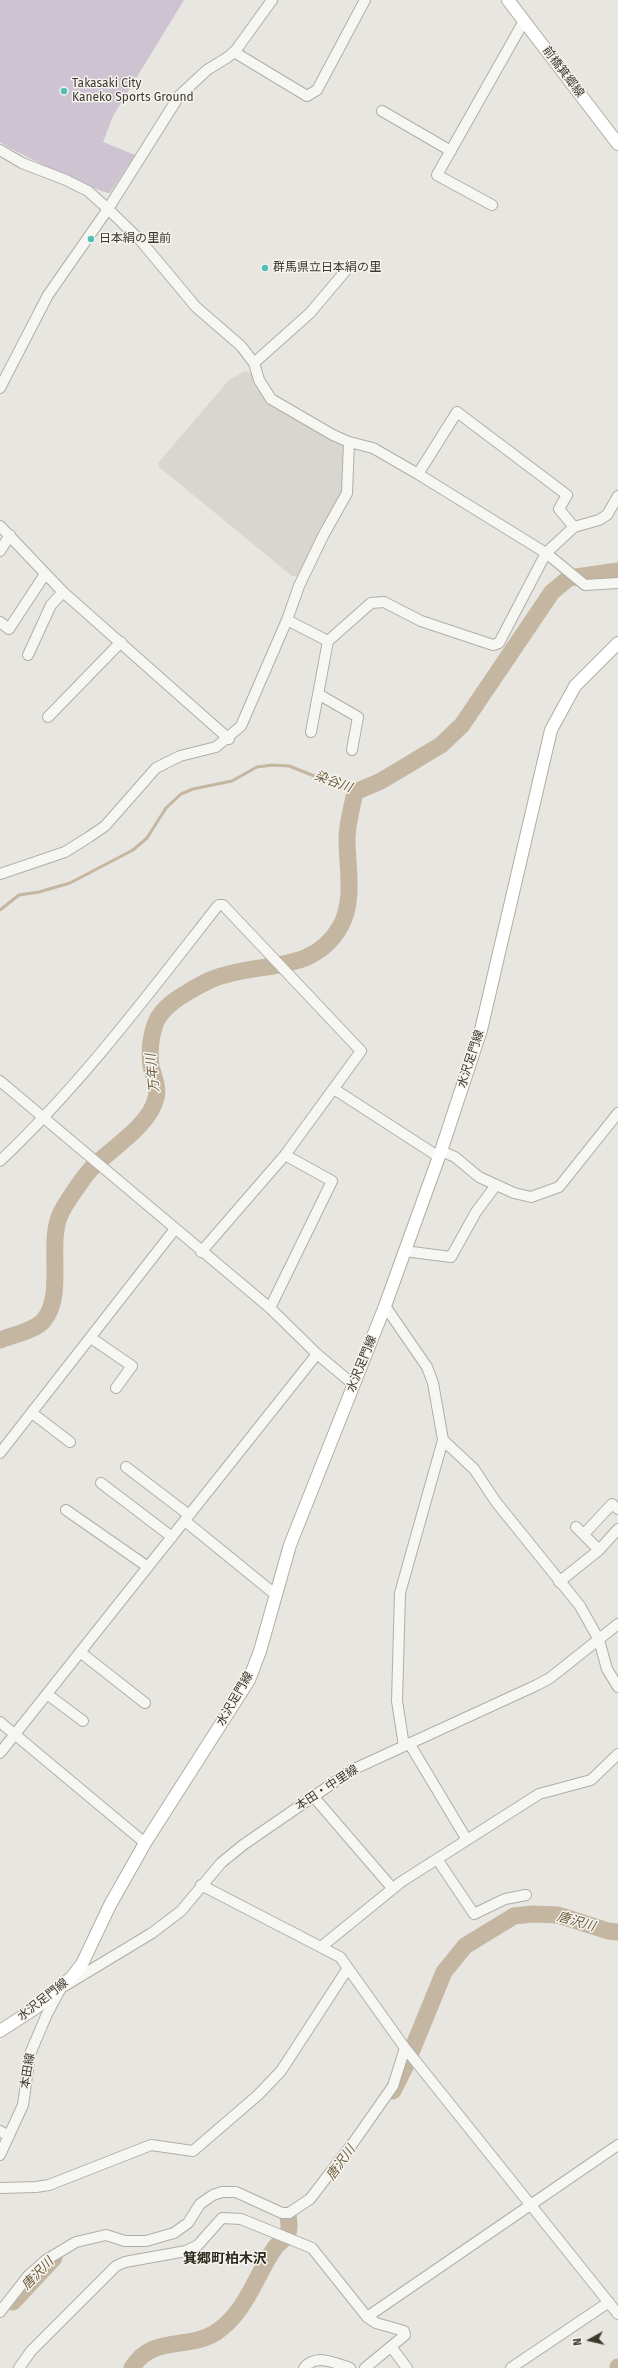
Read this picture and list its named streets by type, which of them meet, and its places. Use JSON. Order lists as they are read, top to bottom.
{
  "streets": {
    "main road": ["前橋箕郷線", "水沢足門線"],
    "street": ["本田・中里線", "本田線"]
  },
  "crossings": [
    ["水沢足門線", "本田・中里線"],
    ["水沢足門線", "本田線"],
    ["本田・中里線", "本田線"]
  ],
  "districts": ["箕郷町柏木沢"],
  "water": ["染谷川", "万年川", "唐沢川"],
  "places": ["Takasaki City Kaneko Sports Ground", "日本絹の里前", "群馬県立日本絹の里"],
  "north": "left"
}
